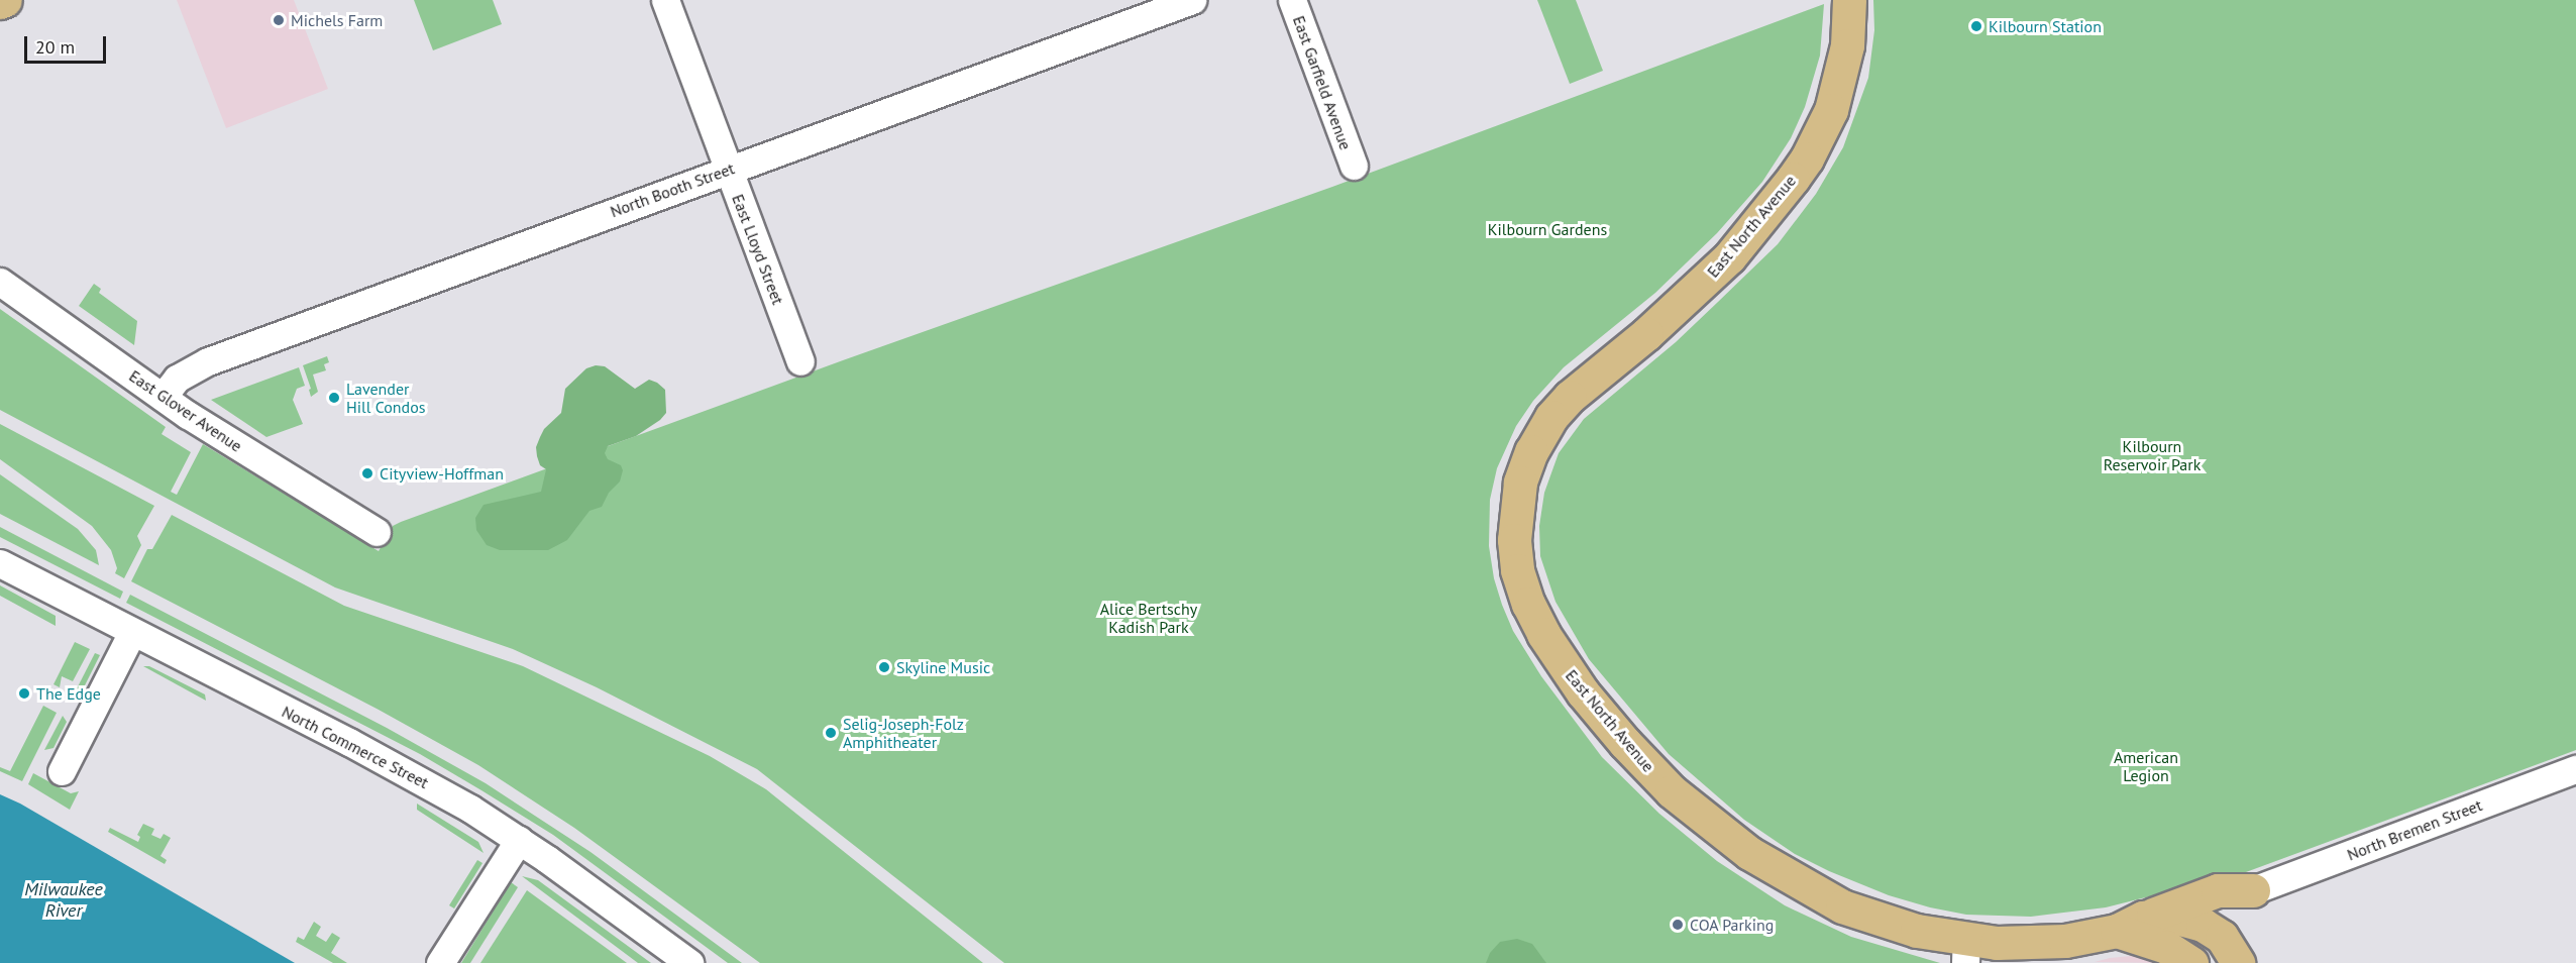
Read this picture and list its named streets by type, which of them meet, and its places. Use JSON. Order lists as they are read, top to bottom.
{
  "streets": {
    "main road": ["East North Avenue"],
    "street": [
      "East Garfield Avenue",
      "North Booth Street",
      "East Lloyd Street",
      "East Glover Avenue",
      "North Commerce Street",
      "North Bremen Street"
    ]
  },
  "crossings": [
    ["North Booth Street", "East Lloyd Street"],
    ["North Booth Street", "East Glover Avenue"]
  ],
  "water": ["Milwaukee River"],
  "parks": [
    "Kilbourn Gardens",
    "Kilbourn Reservoir Park",
    "Alice Bertschy Kadish Park",
    "American Legion"
  ],
  "places": [
    "Michels Farm",
    "Kilbourn Station",
    "Lavender Hill Condos",
    "Cityview-Hoffman",
    "Skyline Music",
    "The Edge",
    "Selig-Joseph-Folz Amphitheater",
    "COA Parking"
  ],
  "scale_bar": "20 m"
}
